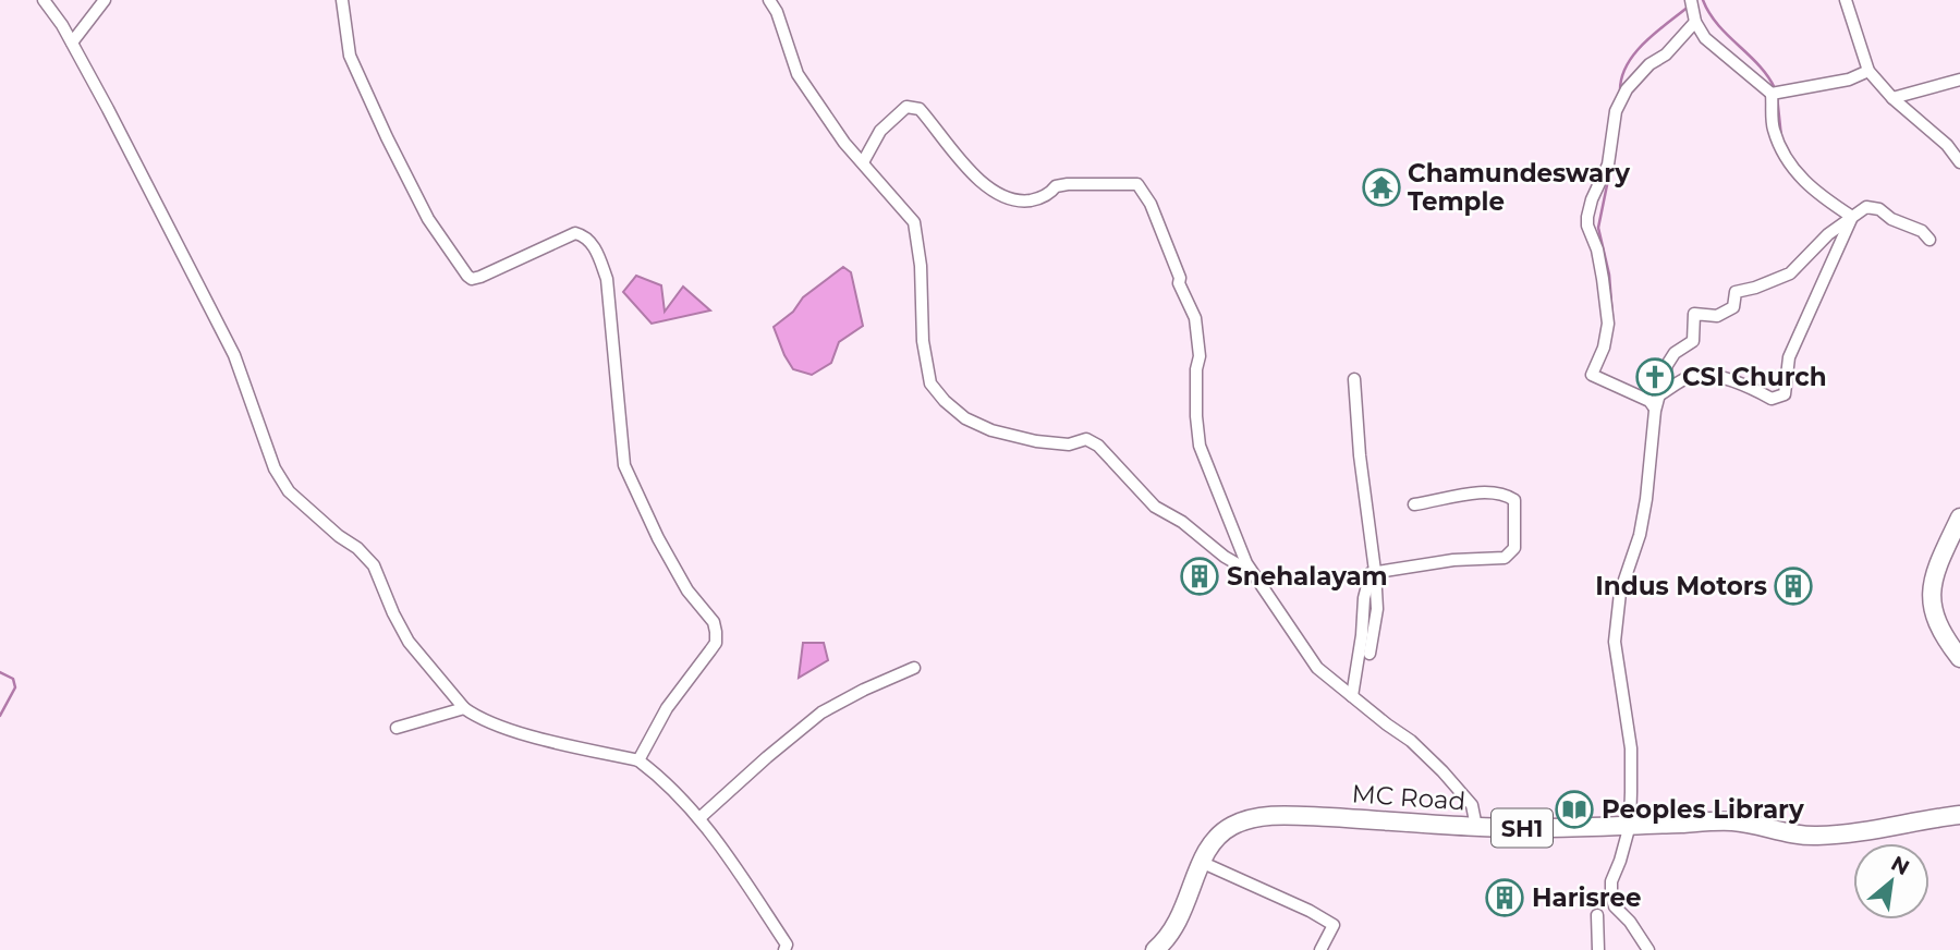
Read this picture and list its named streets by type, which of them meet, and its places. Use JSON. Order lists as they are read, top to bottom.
{
  "streets": {
    "main road": ["MC Road", "SH1"]
  },
  "places": {
    "temple": ["Chamundeswary Temple"],
    "church": ["CSI Church"],
    "building": ["Snehalayam", "Indus Motors", "Harisree"],
    "library": ["Peoples Library"]
  },
  "north": "top right"
}
